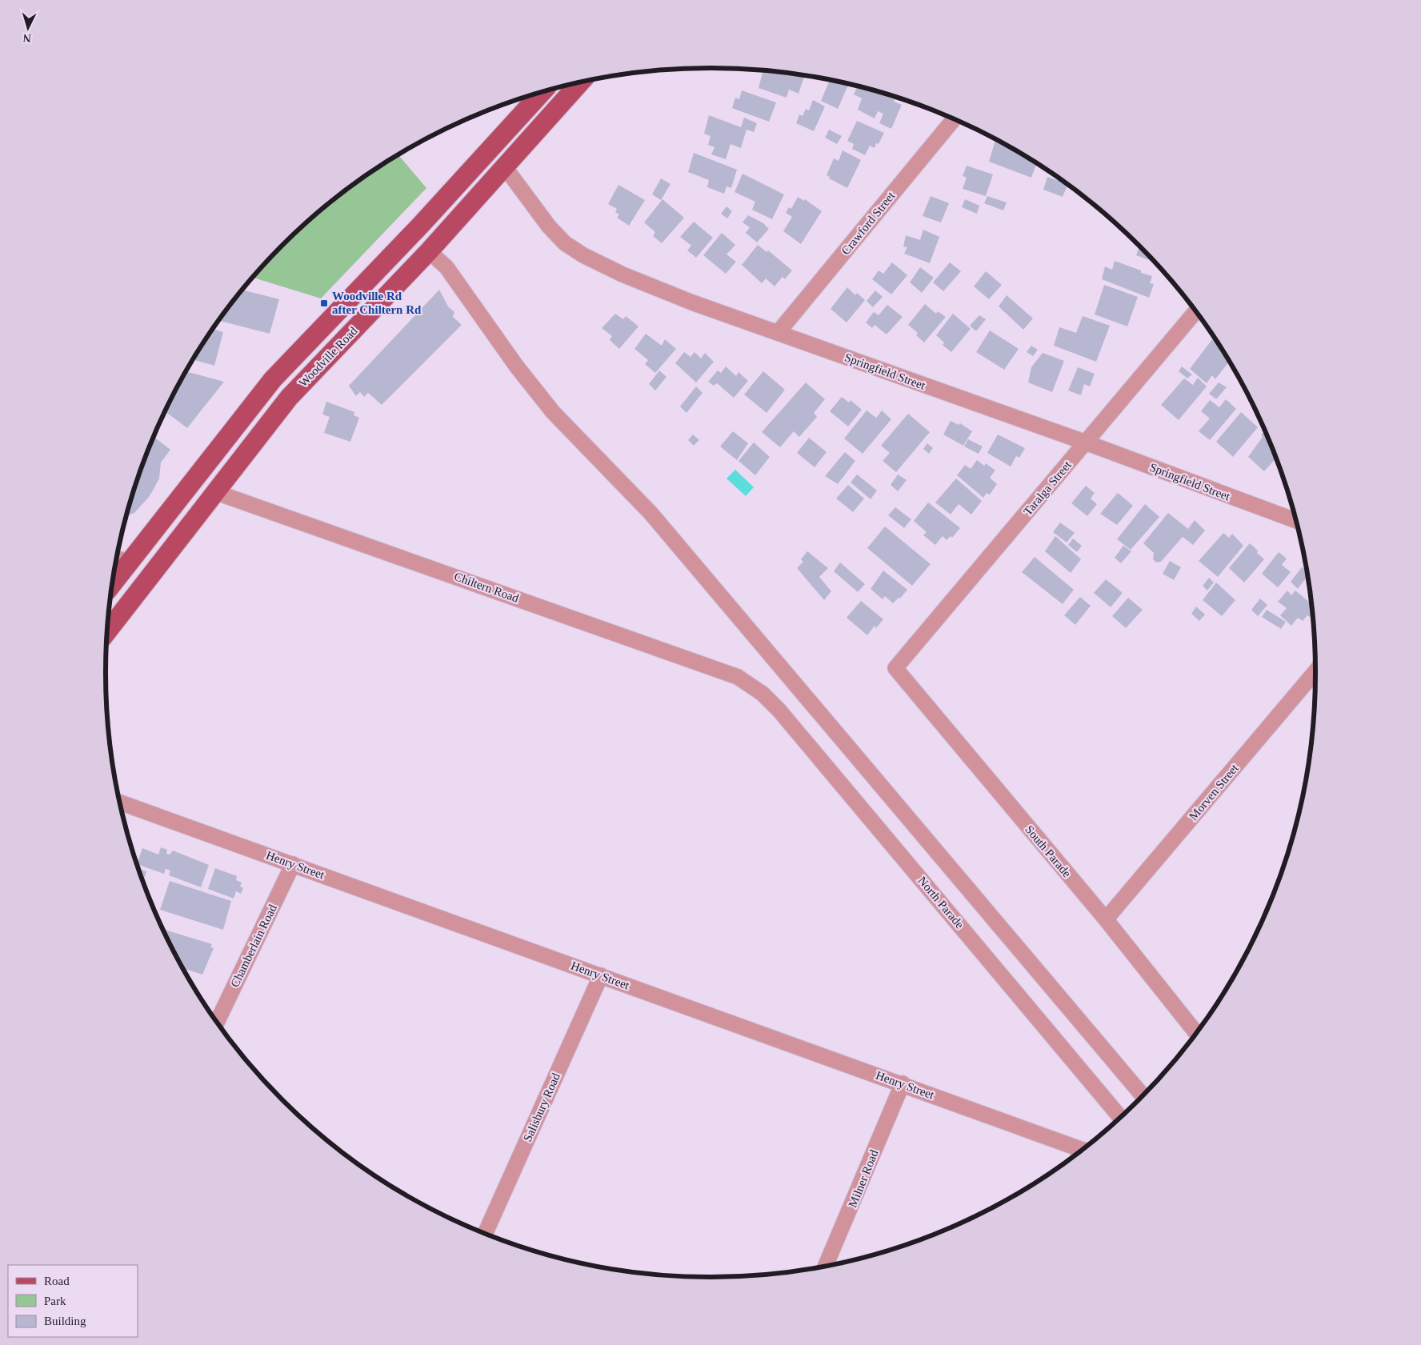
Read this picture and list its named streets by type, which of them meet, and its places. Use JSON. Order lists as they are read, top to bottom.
{
  "streets": {
    "main road": ["Woodville Road"],
    "street": [
      "Crawford Street",
      "Springfield Street",
      "Taralga Street",
      "Chiltern Road",
      "Morven Street",
      "South Parade",
      "Henry Street",
      "North Parade",
      "Chamberlain Road",
      "Salisbury Road",
      "Milner Road"
    ]
  },
  "crossings": [
    ["Crawford Street", "Springfield Street"],
    ["Woodville Road", "Springfield Street"],
    ["Woodville Road", "Chiltern Road"],
    ["Springfield Street", "Taralga Street"],
    ["Taralga Street", "South Parade"],
    ["Chiltern Road", "North Parade"],
    ["Morven Street", "South Parade"],
    ["Henry Street", "Chamberlain Road"],
    ["Henry Street", "Salisbury Road"],
    ["Henry Street", "Milner Road"]
  ],
  "places": {
    "transit": ["Woodville Rd after Chiltern Rd"]
  },
  "legend": ["Road", "Park", "Building"],
  "north": "bottom"
}
